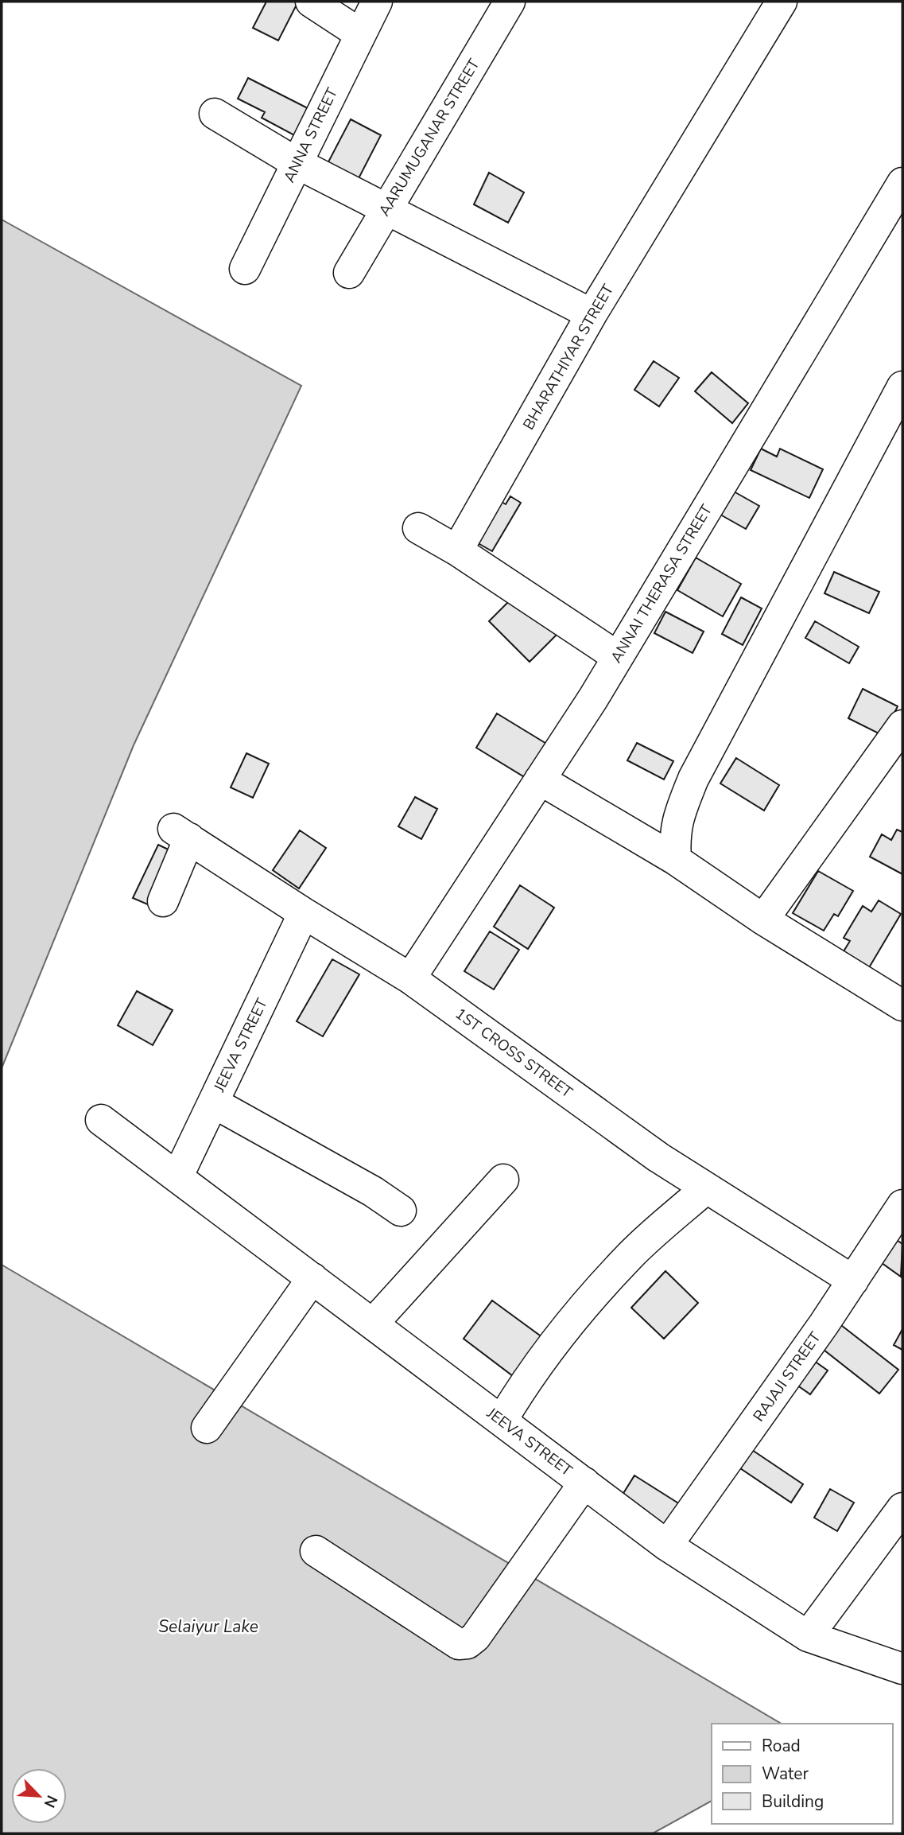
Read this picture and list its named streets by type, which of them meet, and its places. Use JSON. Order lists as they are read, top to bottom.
{
  "streets": {
    "street": [
      "ANNA STREET",
      "AARUMUGANAR STREET",
      "BHARATHIYAR STREET",
      "ANNAI THERASA STREET",
      "JEEVA STREET",
      "1ST CROSS STREET",
      "RAJAJI STREET"
    ]
  },
  "crossings": [
    ["ANNAI THERASA STREET", "1ST CROSS STREET"],
    ["JEEVA STREET", "1ST CROSS STREET"],
    ["JEEVA STREET", "RAJAJI STREET"],
    ["1ST CROSS STREET", "RAJAJI STREET"]
  ],
  "water": ["Selaiyur Lake"],
  "legend": ["Road", "Water", "Building"],
  "north": "bottom right"
}
